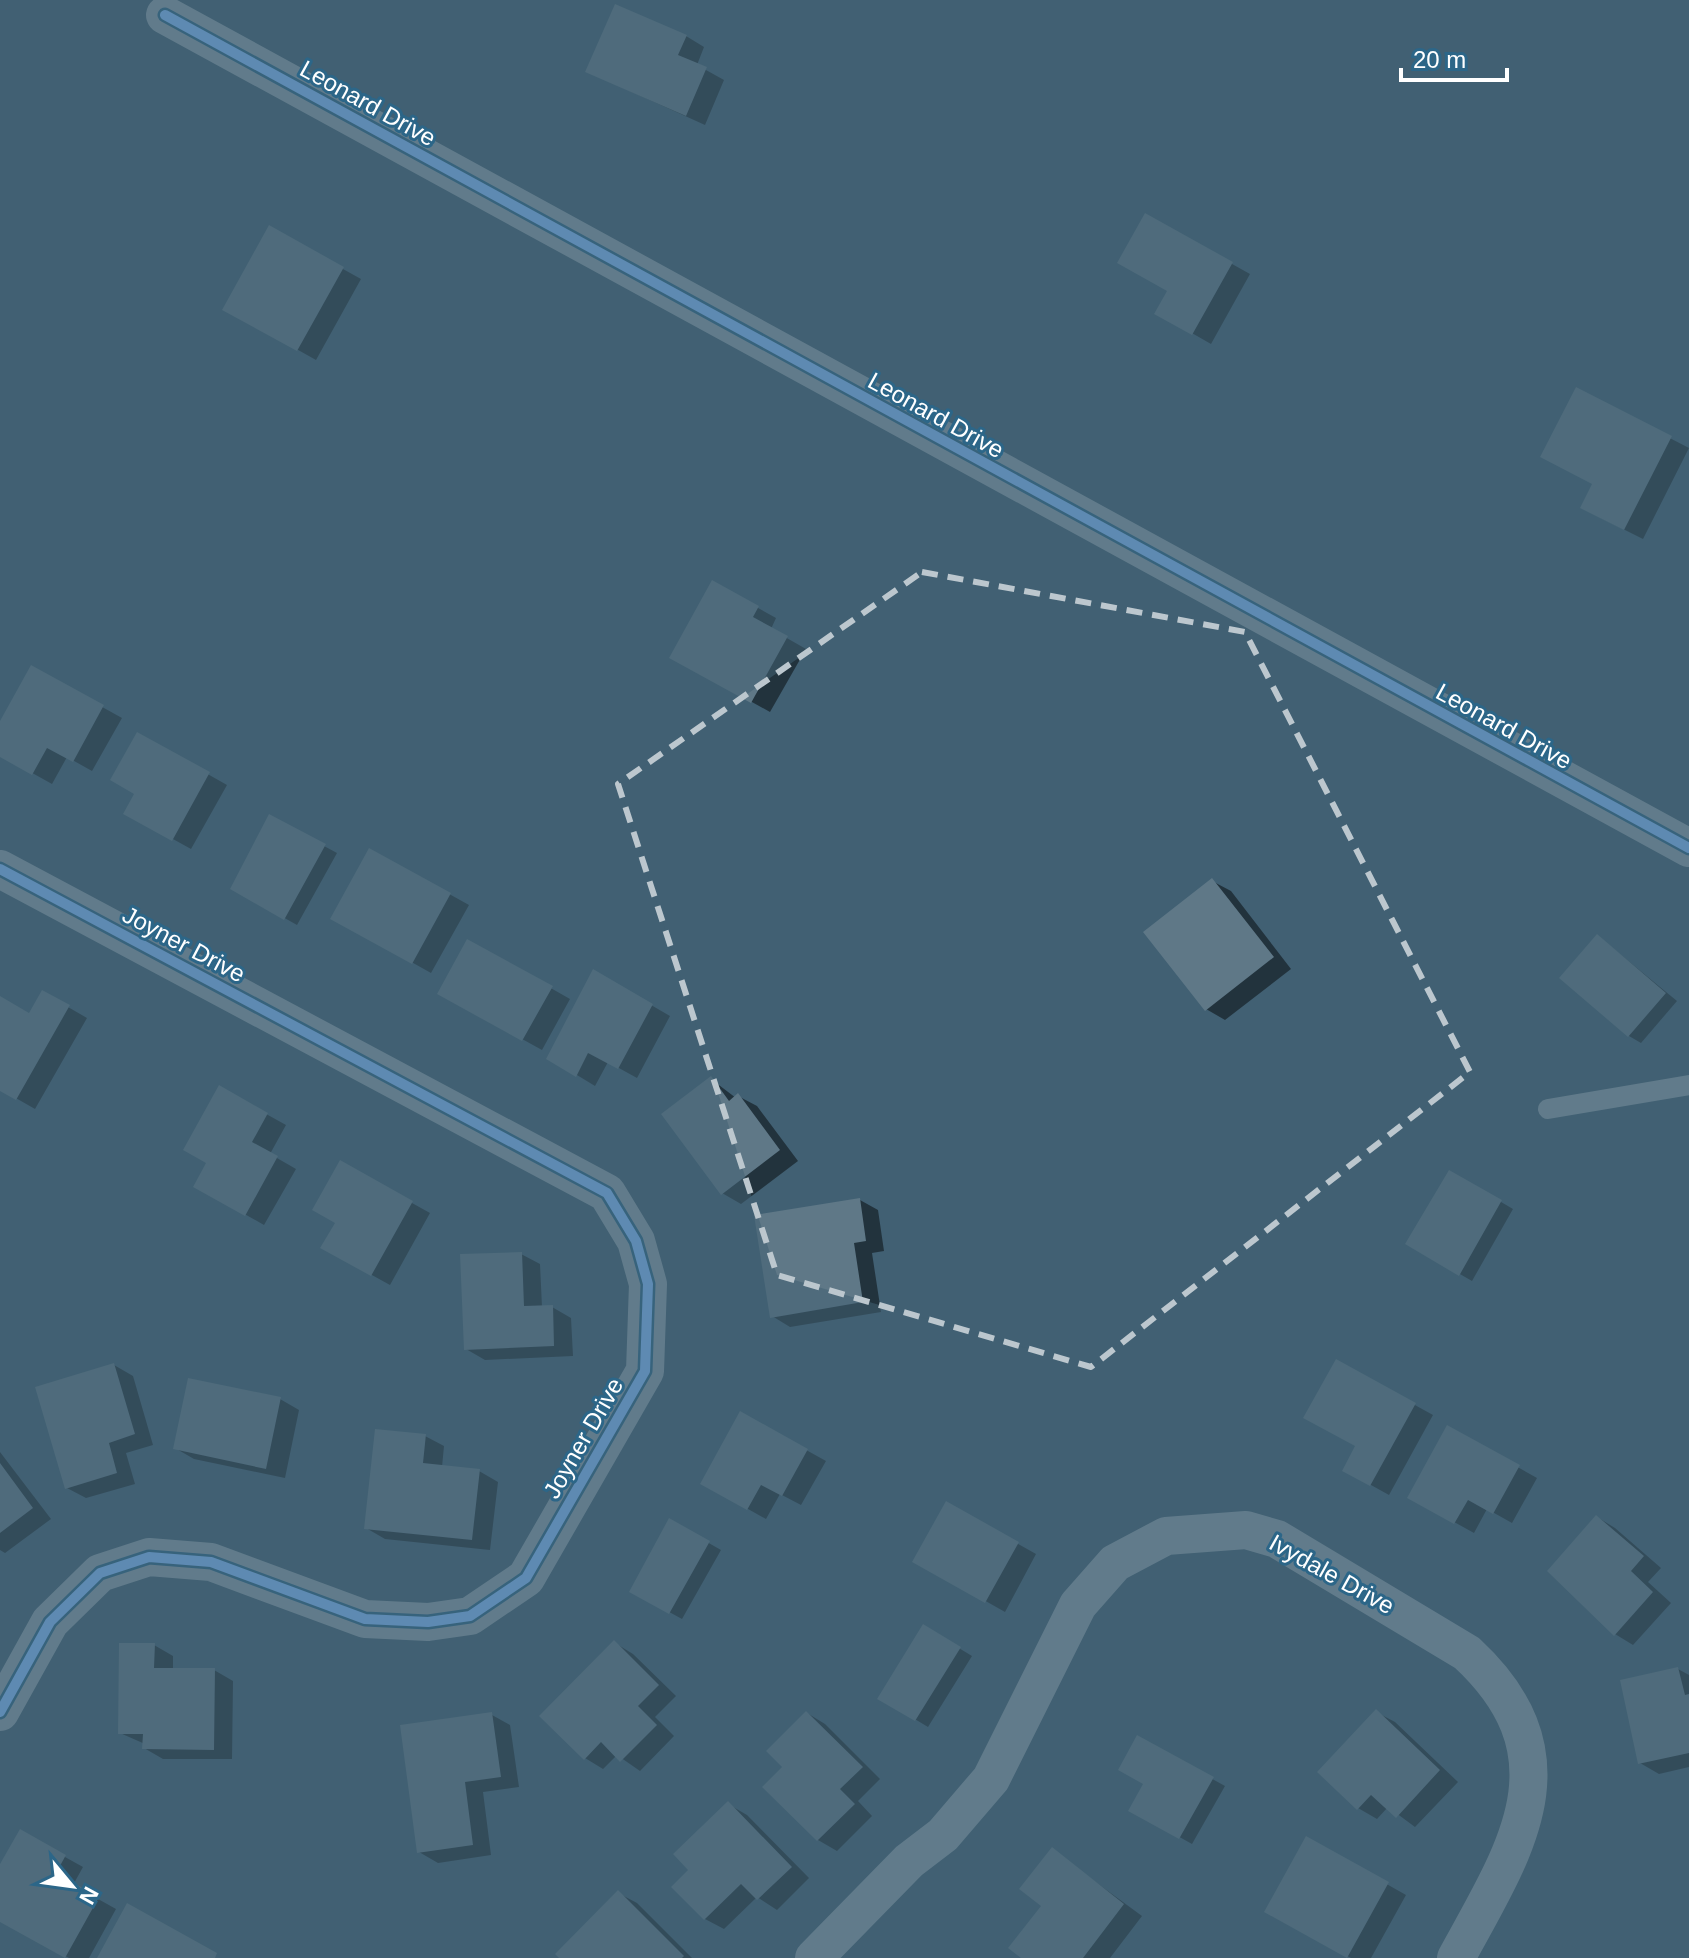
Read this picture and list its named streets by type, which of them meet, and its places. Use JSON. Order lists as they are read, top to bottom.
{
  "streets": {
    "street": ["Leonard Drive", "Joyner Drive", "Ivydale Drive"]
  },
  "scale_bar": "20 m",
  "north": "bottom right"
}
